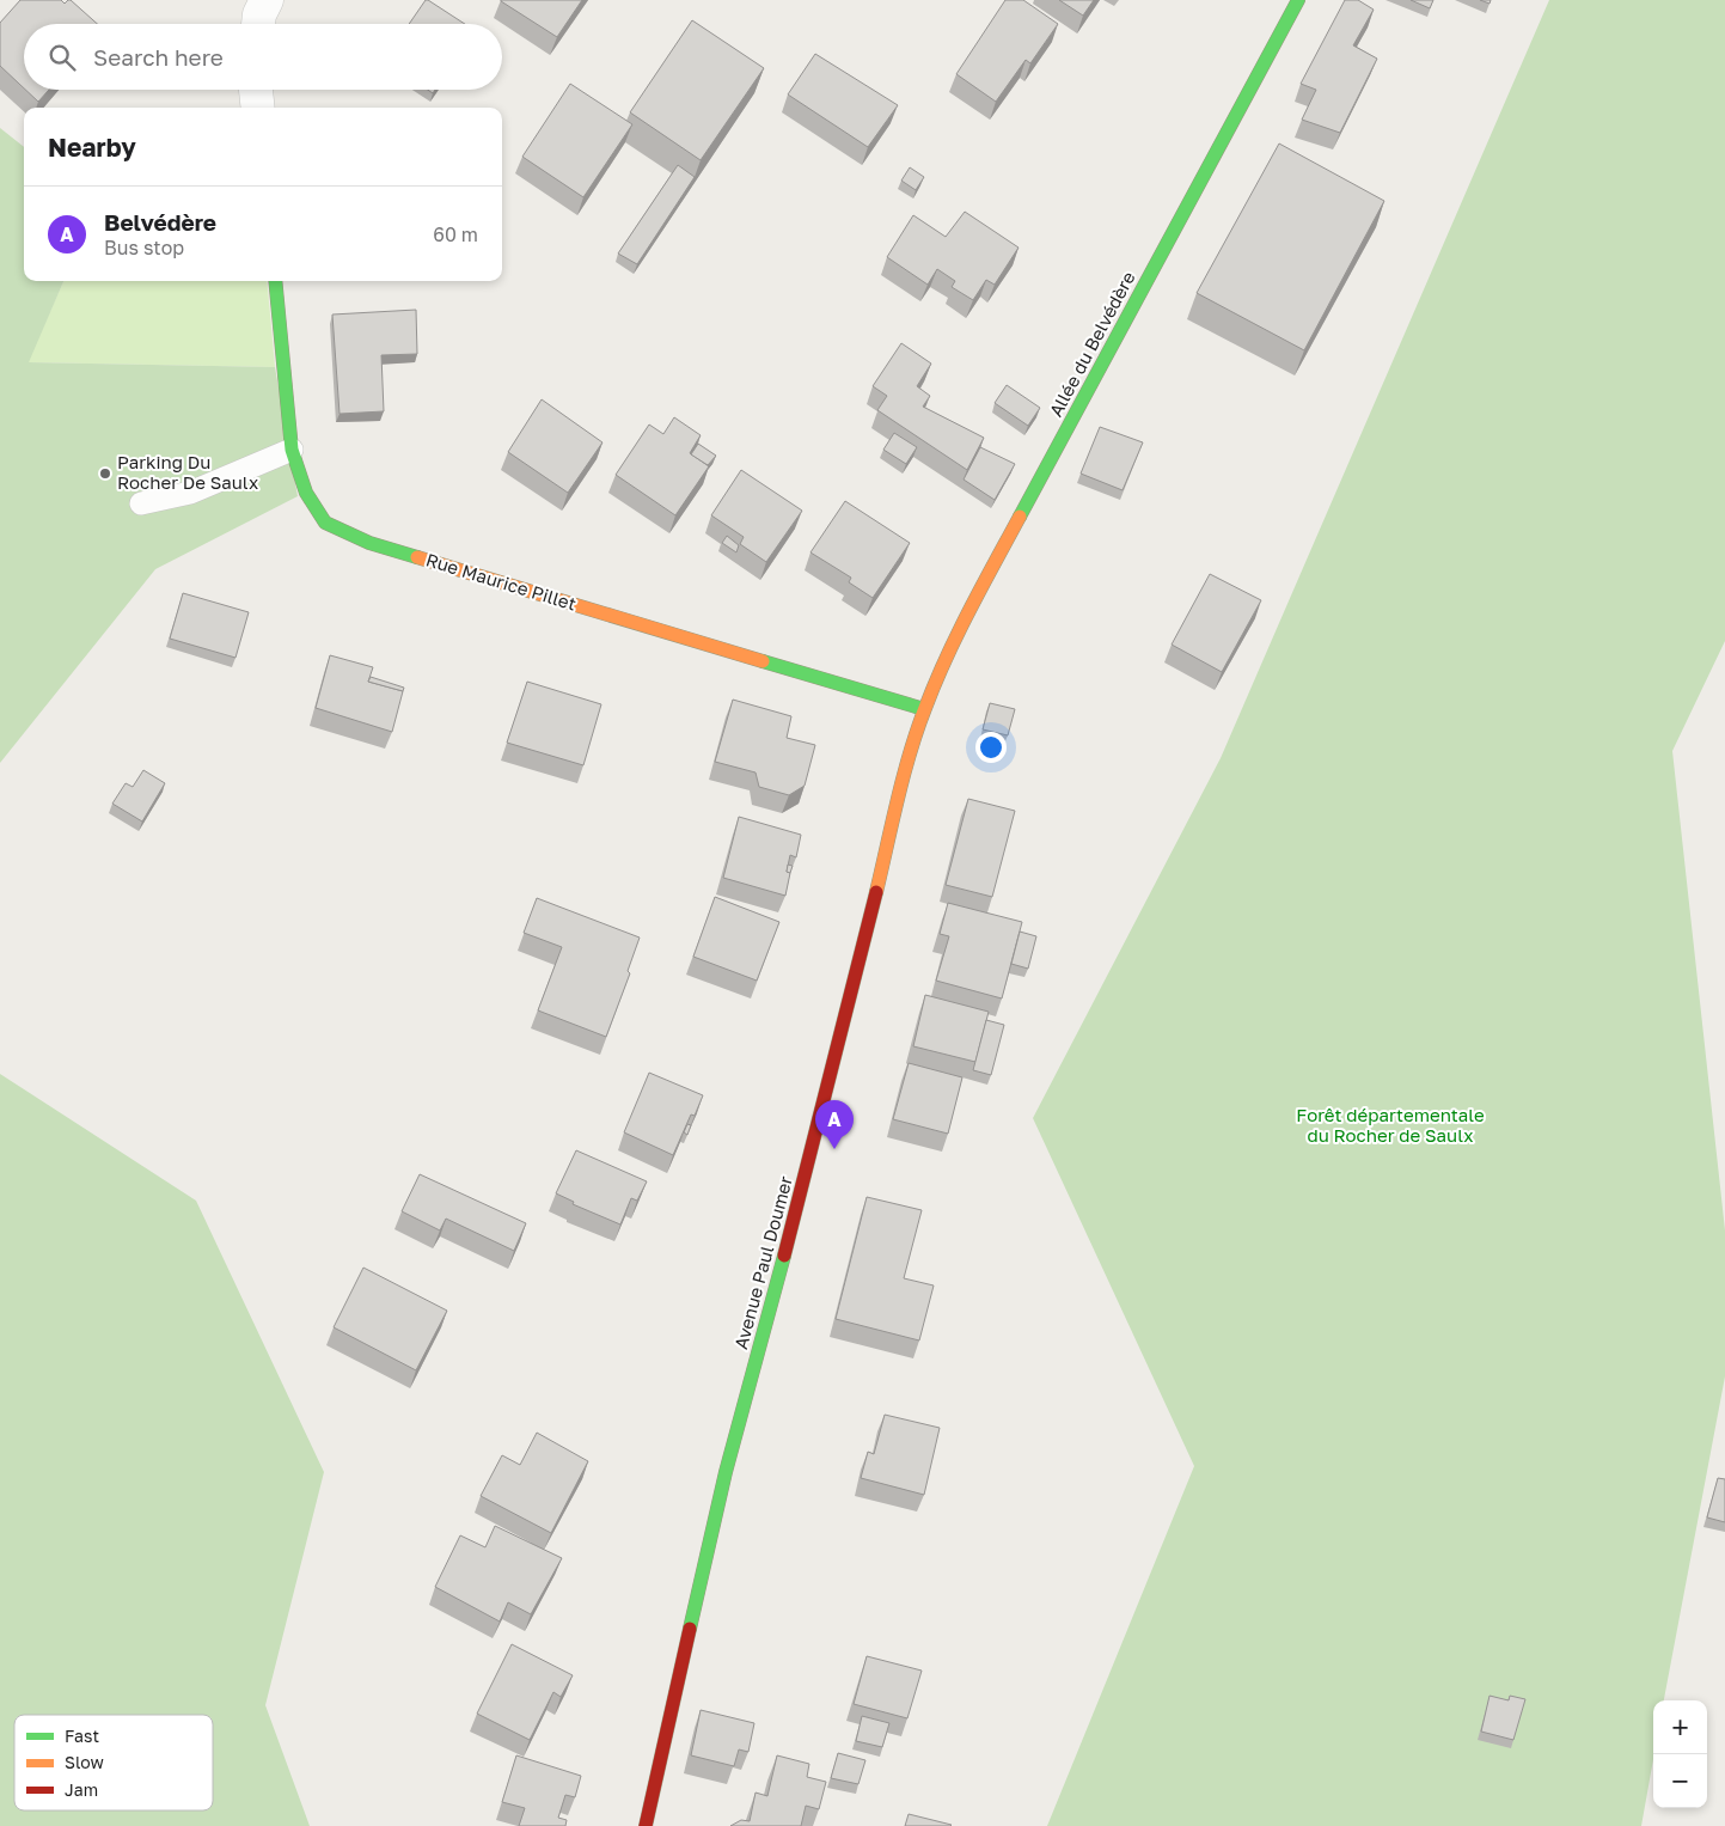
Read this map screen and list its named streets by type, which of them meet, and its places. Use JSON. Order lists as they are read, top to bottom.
{
  "streets": {
    "street": ["Allée du Belvédère", "Rue Maurice Pillet", "Avenue Paul Doumer"]
  },
  "crossings": [
    ["Allée du Belvédère", "Rue Maurice Pillet"],
    ["Allée du Belvédère", "Avenue Paul Doumer"],
    ["Rue Maurice Pillet", "Avenue Paul Doumer"]
  ],
  "parks": ["Forêt départementale du Rocher de Saulx"],
  "places": ["Parking Du Rocher De Saulx"],
  "legend": ["Fast", "Slow", "Jam"],
  "page": {
    "search": "Search here",
    "heading": "Nearby",
    "list": [
      {
        "mark": "A",
        "name": "Belvédère",
        "note": "Bus stop",
        "value": "60 m"
      }
    ],
    "pins": "A",
    "map_buttons": ["+", "−"]
  }
}
